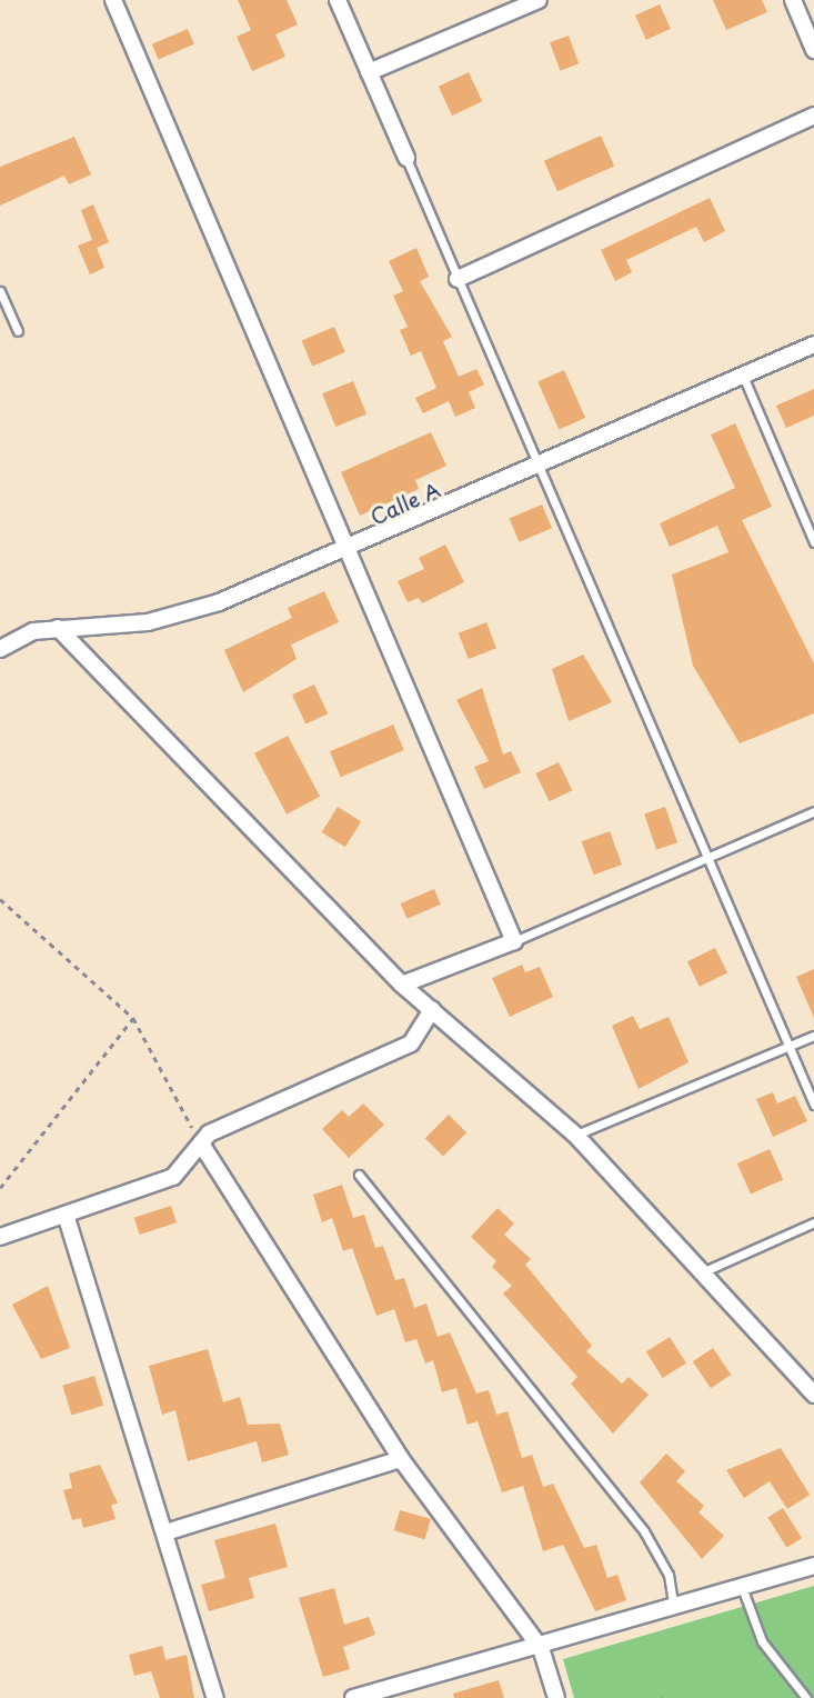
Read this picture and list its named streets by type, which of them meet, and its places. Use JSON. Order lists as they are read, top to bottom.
{
  "streets": {
    "street": ["Calle A"]
  }
}
